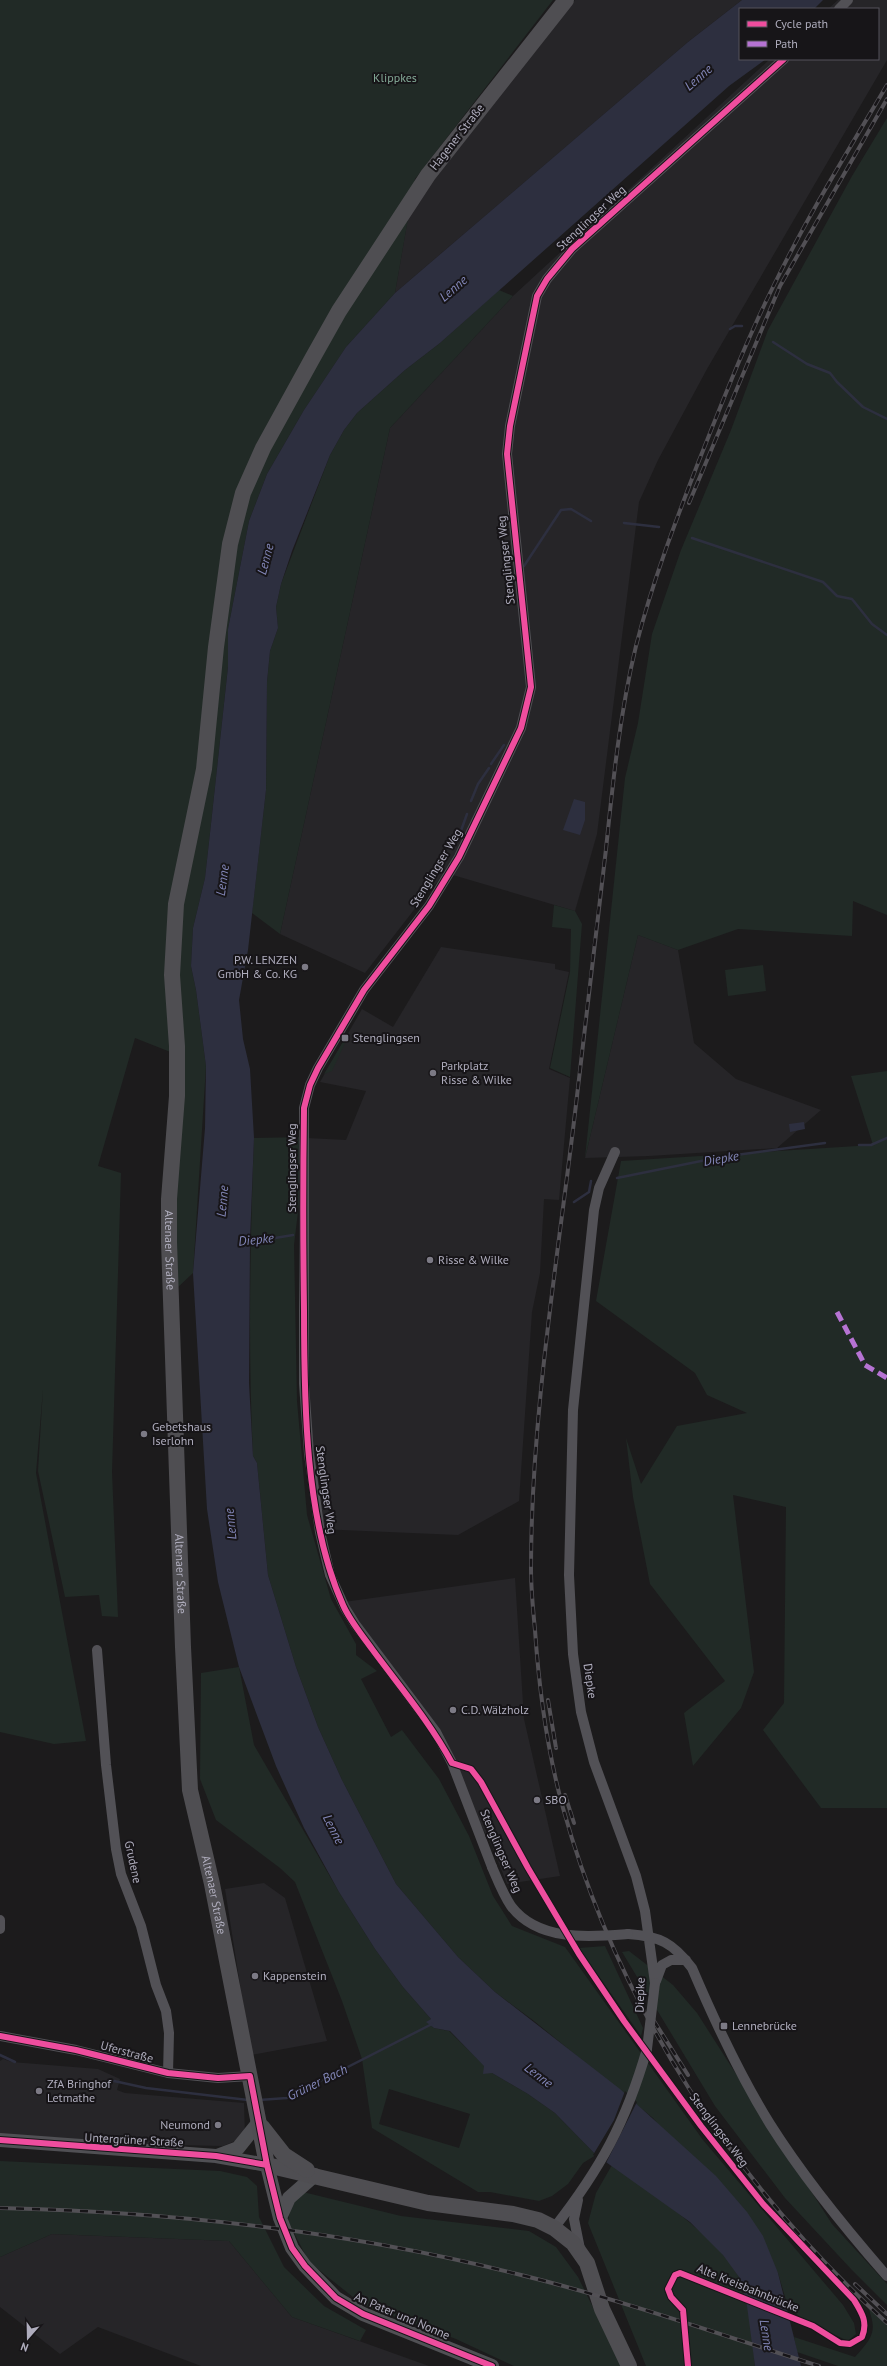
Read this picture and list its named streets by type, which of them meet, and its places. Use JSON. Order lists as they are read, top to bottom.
{
  "streets": {
    "main road": [
      "Hagener Straße",
      "Altenaer Straße",
      "Untergrüner Straße",
      "An Pater und Nonne"
    ],
    "street": [
      "Stenglingser Weg",
      "Diepke",
      "Grudene",
      "Uferstraße"
    ],
    "cycle path": ["Alte Kreisbahnbrücke"]
  },
  "crossings": [
    ["Hagener Straße", "Altenaer Straße"],
    ["Stenglingser Weg", "Diepke"],
    ["Altenaer Straße", "Uferstraße"],
    ["Altenaer Straße", "Untergrüner Straße"],
    ["Altenaer Straße", "An Pater und Nonne"],
    ["Grudene", "Uferstraße"],
    ["Untergrüner Straße", "An Pater und Nonne"]
  ],
  "water": ["Lenne", "Diepke", "Grüner Bach"],
  "parks": ["Klippkes"],
  "places": {
    "other": [
      "P.W. LENZEN GmbH & Co. KG",
      "Parkplatz Risse & Wilke",
      "Risse & Wilke",
      "Gebetshaus Iserlohn",
      "C.D. Wälzholz",
      "SBO",
      "Kappenstein",
      "ZfA Bringhof Letmathe",
      "Neumond"
    ],
    "transit": ["Stenglingsen", "Lennebrücke"]
  },
  "legend": ["Cycle path", "Path"],
  "north": "bottom"
}
